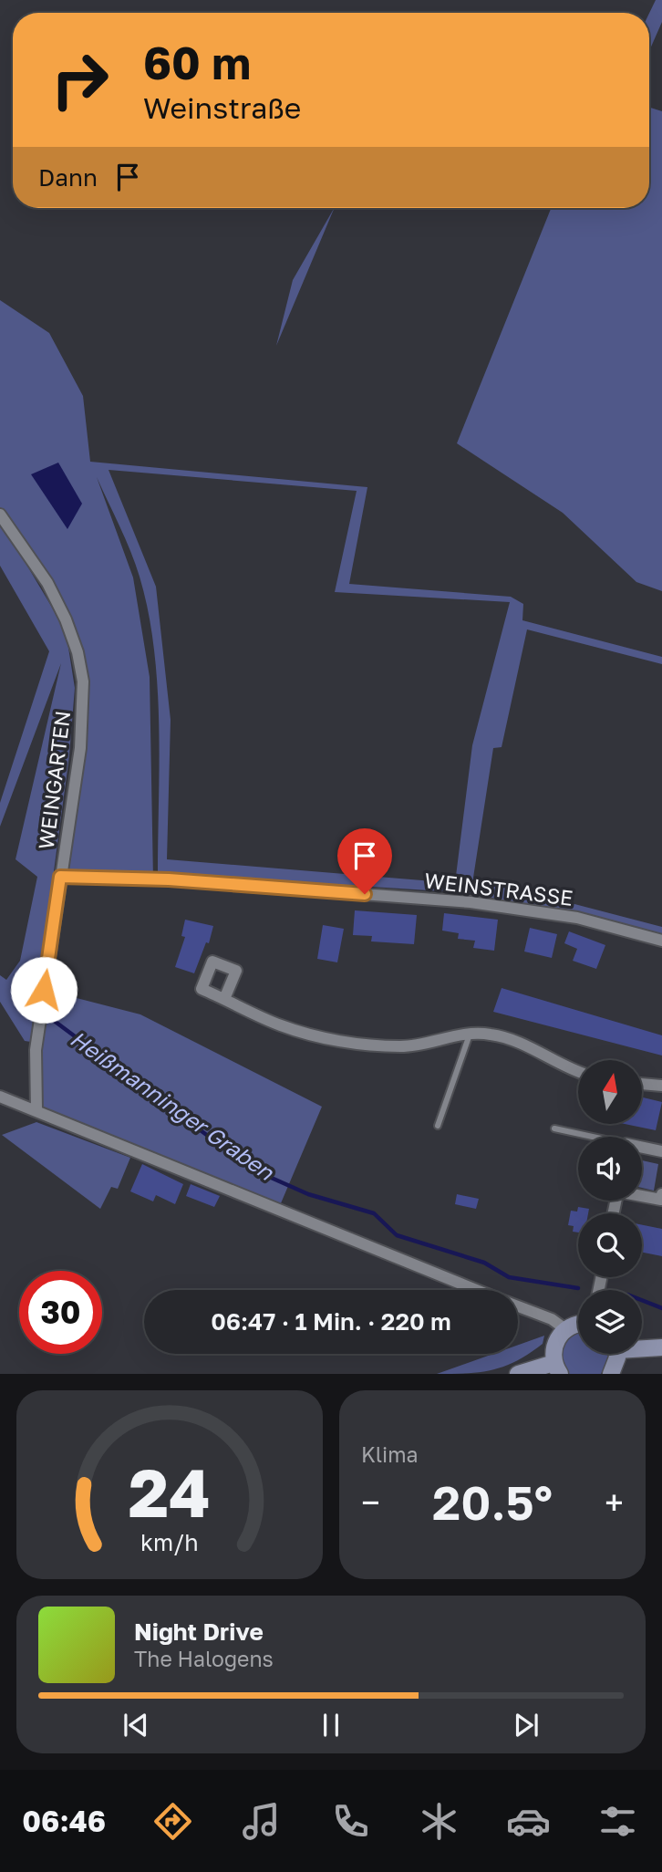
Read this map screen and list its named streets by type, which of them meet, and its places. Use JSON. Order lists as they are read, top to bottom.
{
  "streets": {
    "street": ["WEINGARTEN", "WEINSTRASSE"]
  },
  "crossings": [
    ["WEINGARTEN", "WEINSTRASSE"]
  ],
  "water": ["Heißmanninger Graben"],
  "north": "top",
  "page": {
    "turn": ["60 m", "Weinstraße"],
    "then": "Dann",
    "limit": "30",
    "trip": "06:47 · 1 Min. · 220 m",
    "tile": "Klima",
    "heat": ["−", "20.5°", "+"],
    "song": ["Night Drive", "The Halogens"],
    "tabs": "06:46",
    "gauge": ["24", "km/h"]
  }
}
